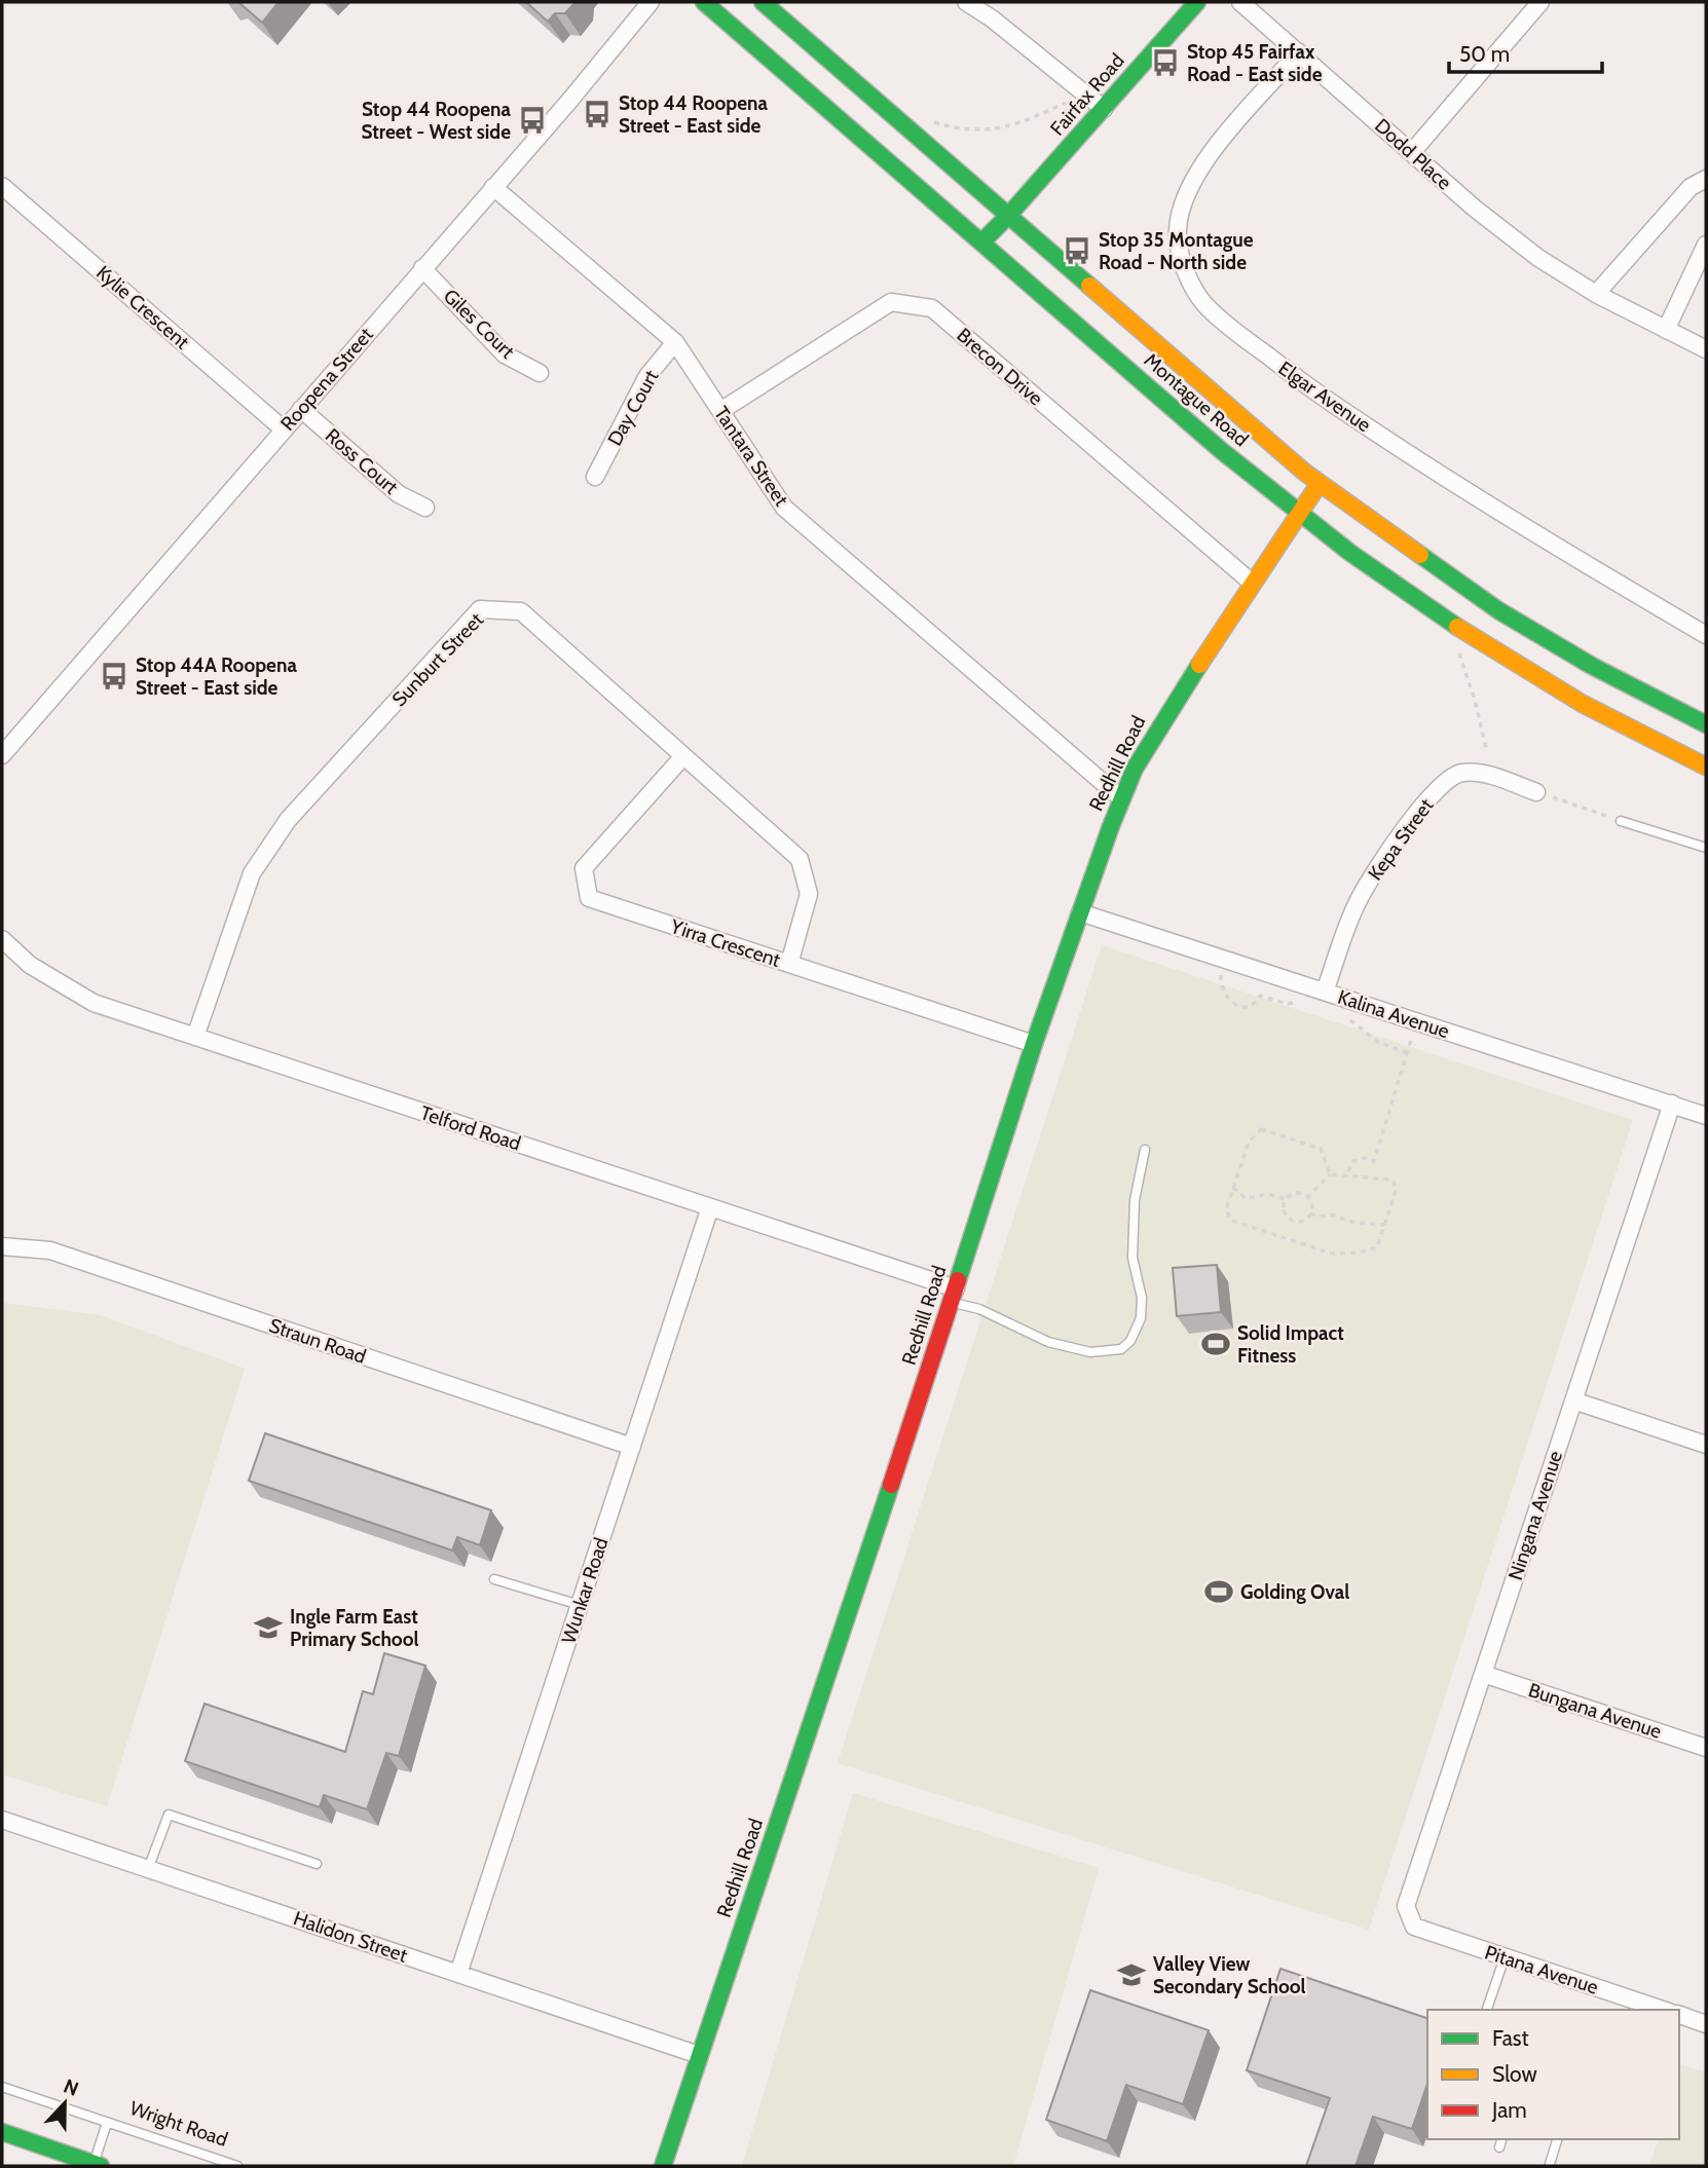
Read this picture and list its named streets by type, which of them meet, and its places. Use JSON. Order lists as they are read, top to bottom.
{
  "streets": {
    "main road": [
      "Fairfax Road",
      "Montague Road",
      "Redhill Road",
      "Wright Road"
    ],
    "street": [
      "Dodd Place",
      "Kylie Crescent",
      "Giles Court",
      "Brecon Drive",
      "Roopena Street",
      "Elgar Avenue",
      "Day Court",
      "Tantara Street",
      "Ross Court",
      "Sunburt Street",
      "Kepa Street",
      "Yirra Crescent",
      "Kalina Avenue",
      "Telford Road",
      "Straun Road",
      "Ningana Avenue",
      "Wunkar Road",
      "Bungana Avenue",
      "Halidon Street",
      "Pitana Avenue"
    ]
  },
  "crossings": [
    ["Fairfax Road", "Montague Road"],
    ["Dodd Place", "Elgar Avenue"],
    ["Kylie Crescent", "Roopena Street"],
    ["Giles Court", "Roopena Street"],
    ["Brecon Drive", "Tantara Street"],
    ["Brecon Drive", "Redhill Road"],
    ["Roopena Street", "Tantara Street"],
    ["Roopena Street", "Ross Court"],
    ["Montague Road", "Redhill Road"],
    ["Day Court", "Tantara Street"],
    ["Tantara Street", "Redhill Road"],
    ["Sunburt Street", "Yirra Crescent"],
    ["Sunburt Street", "Telford Road"],
    ["Redhill Road", "Yirra Crescent"],
    ["Redhill Road", "Kalina Avenue"],
    ["Redhill Road", "Telford Road"],
    ["Redhill Road", "Halidon Street"],
    ["Kepa Street", "Kalina Avenue"],
    ["Kalina Avenue", "Ningana Avenue"],
    ["Telford Road", "Wunkar Road"],
    ["Straun Road", "Wunkar Road"],
    ["Ningana Avenue", "Bungana Avenue"],
    ["Ningana Avenue", "Pitana Avenue"],
    ["Wunkar Road", "Halidon Street"]
  ],
  "places": {
    "bus stop": [
      "Stop 45 Fairfax Road - East side",
      "Stop 44 Roopena Street - East side",
      "Stop 44 Roopena Street - West side",
      "Stop 35 Montague Road - North side",
      "Stop 44A Roopena Street - East side"
    ],
    "sports": ["Solid Impact Fitness", "Golding Oval"],
    "school or university": ["Ingle Farm East Primary School", "Valley View Secondary School"]
  },
  "legend": ["Fast", "Slow", "Jam"],
  "scale_bar": "50 m",
  "north": "top"
}
